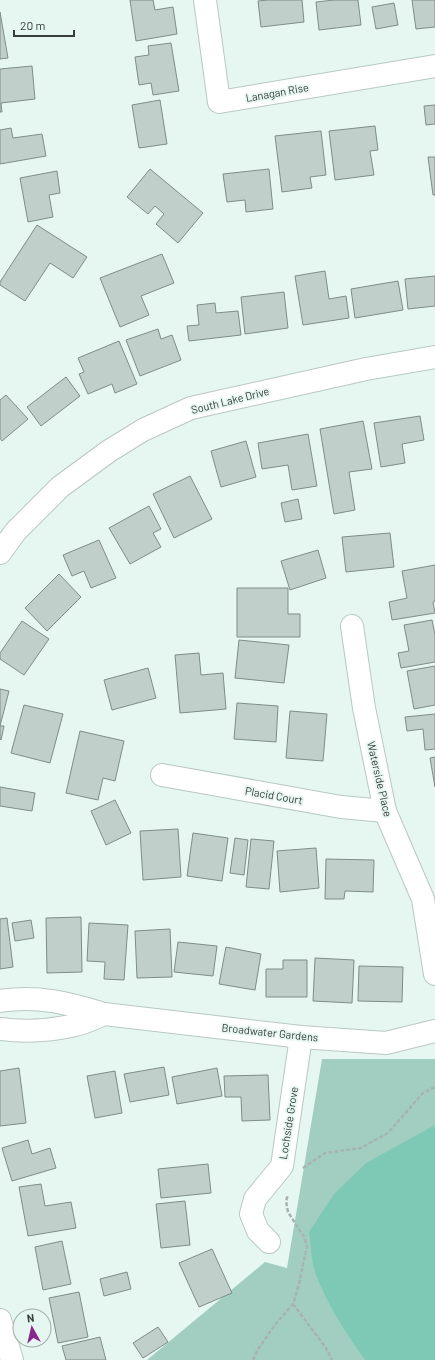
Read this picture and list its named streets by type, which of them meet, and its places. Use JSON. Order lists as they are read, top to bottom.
{
  "streets": {
    "street": [
      "Lanagan Rise",
      "South Lake Drive",
      "Waterside Place",
      "Placid Court",
      "Broadwater Gardens",
      "Lochside Grove"
    ]
  },
  "crossings": [
    ["Waterside Place", "Placid Court"],
    ["Broadwater Gardens", "Lochside Grove"]
  ],
  "scale_bar": "20 m",
  "north": "top"
}
